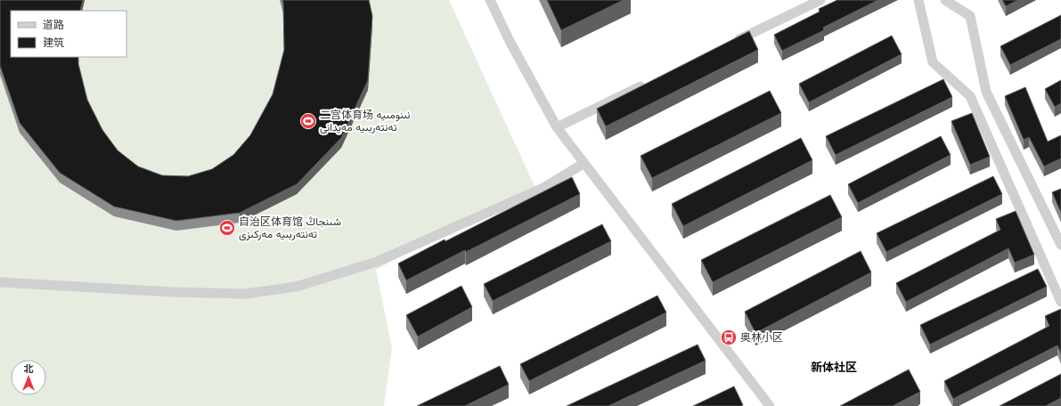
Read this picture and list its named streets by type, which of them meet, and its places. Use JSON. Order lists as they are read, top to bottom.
{
  "districts": ["新体社区"],
  "places": {
    "sports": ["二宫体育场 نىنومىيە تەنتەربىيە مەيدانى", "自治区体育馆 شىنجاڭ تەنتەربىيە مەركىزى"],
    "bus stop": ["奥林小区"]
  },
  "legend": ["道路", "建筑"],
  "north": "top"
}
